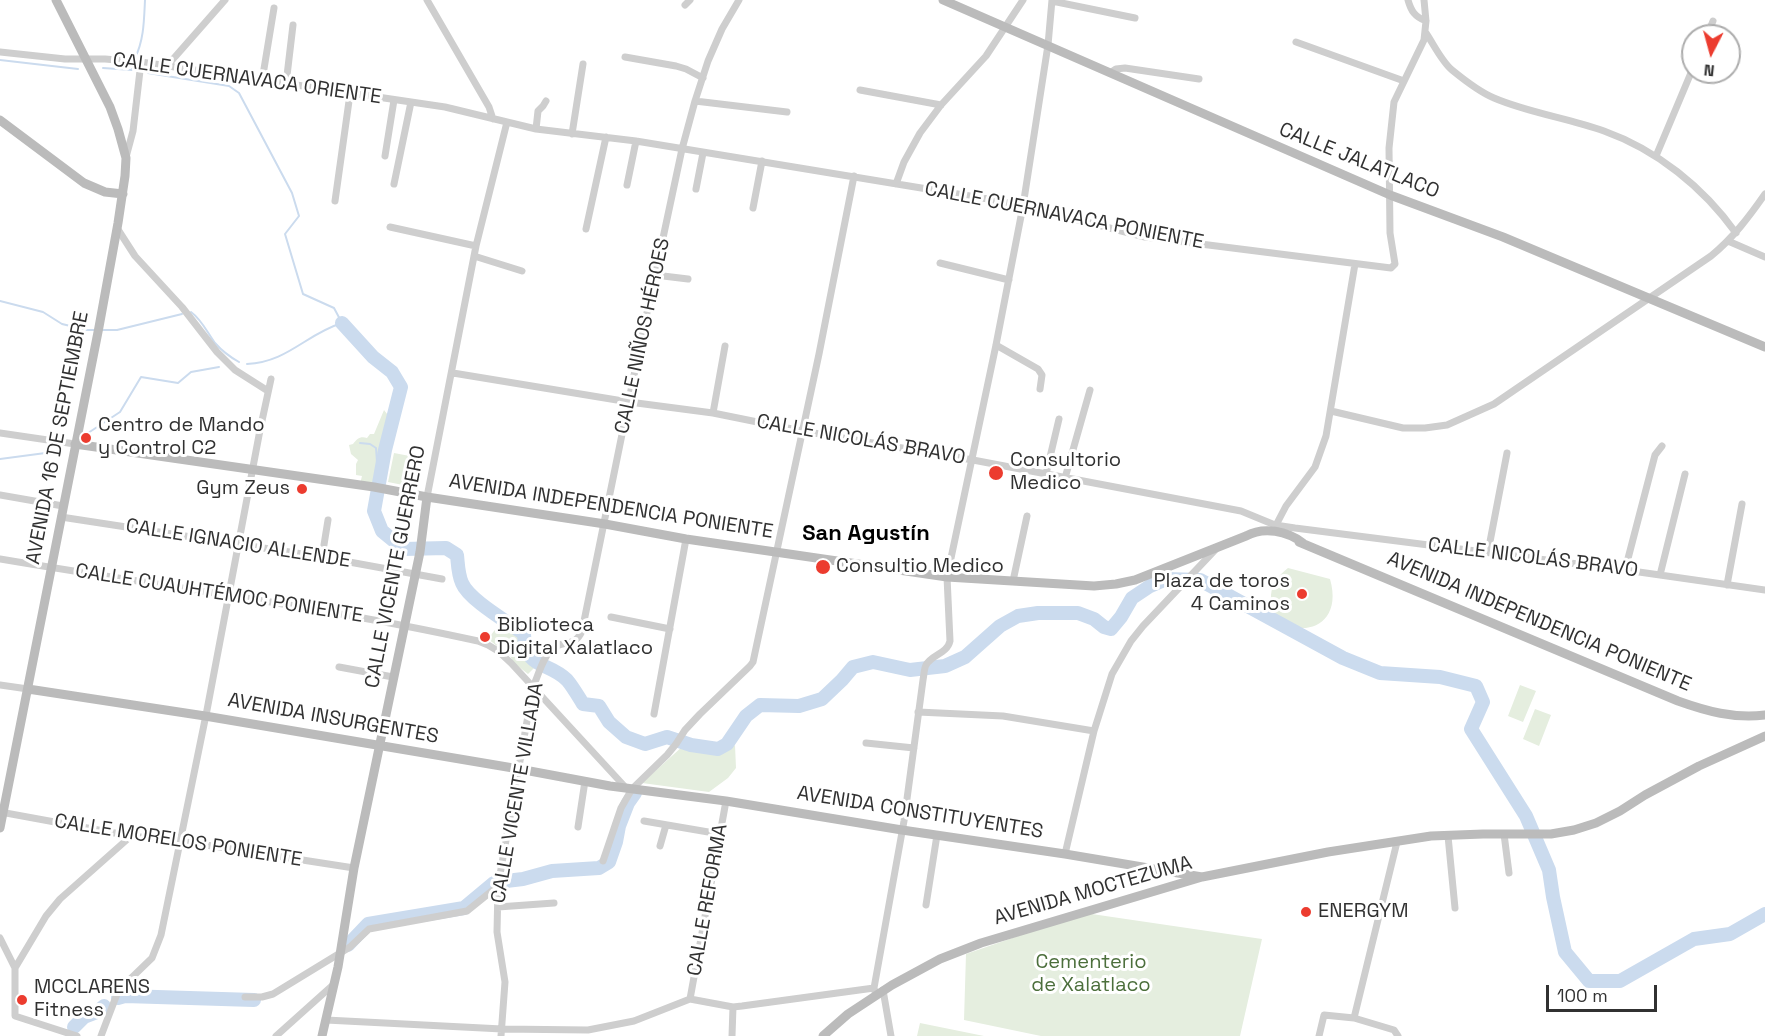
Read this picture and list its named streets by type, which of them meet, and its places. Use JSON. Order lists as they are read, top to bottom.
{
  "streets": {
    "main road": [
      "CALLE JALATLACO",
      "AVENIDA 16 DE SEPTIEMBRE",
      "AVENIDA INDEPENDENCIA PONIENTE",
      "CALLE VICENTE GUERRERO",
      "AVENIDA INSURGENTES",
      "AVENIDA CONSTITUYENTES",
      "AVENIDA MOCTEZUMA"
    ],
    "street": [
      "CALLE CUERNAVACA ORIENTE",
      "CALLE CUERNAVACA PONIENTE",
      "CALLE NIÑOS HÉROES",
      "CALLE NICOLÁS BRAVO",
      "CALLE IGNACIO ALLENDE",
      "CALLE CUAUHTÉMOC PONIENTE",
      "CALLE VICENTE VILLADA",
      "CALLE MORELOS PONIENTE",
      "CALLE REFORMA"
    ]
  },
  "crossings": [
    ["CALLE CUERNAVACA ORIENTE", "CALLE CUERNAVACA PONIENTE"],
    ["CALLE CUERNAVACA ORIENTE", "AVENIDA 16 DE SEPTIEMBRE"],
    ["CALLE JALATLACO", "CALLE CUERNAVACA PONIENTE"],
    ["CALLE CUERNAVACA PONIENTE", "CALLE NIÑOS HÉROES"],
    ["CALLE CUERNAVACA PONIENTE", "CALLE VICENTE GUERRERO"],
    ["CALLE NIÑOS HÉROES", "CALLE NICOLÁS BRAVO"],
    ["CALLE NIÑOS HÉROES", "AVENIDA INDEPENDENCIA PONIENTE"],
    ["CALLE NIÑOS HÉROES", "CALLE VICENTE VILLADA"],
    ["AVENIDA 16 DE SEPTIEMBRE", "AVENIDA INDEPENDENCIA PONIENTE"],
    ["AVENIDA 16 DE SEPTIEMBRE", "CALLE IGNACIO ALLENDE"],
    ["AVENIDA 16 DE SEPTIEMBRE", "CALLE CUAUHTÉMOC PONIENTE"],
    ["AVENIDA 16 DE SEPTIEMBRE", "AVENIDA INSURGENTES"],
    ["AVENIDA 16 DE SEPTIEMBRE", "CALLE MORELOS PONIENTE"],
    ["CALLE NICOLÁS BRAVO", "AVENIDA INDEPENDENCIA PONIENTE"],
    ["CALLE NICOLÁS BRAVO", "CALLE VICENTE GUERRERO"],
    ["AVENIDA INDEPENDENCIA PONIENTE", "CALLE VICENTE GUERRERO"],
    ["CALLE IGNACIO ALLENDE", "CALLE VICENTE GUERRERO"],
    ["CALLE VICENTE GUERRERO", "CALLE CUAUHTÉMOC PONIENTE"],
    ["CALLE VICENTE GUERRERO", "AVENIDA INSURGENTES"],
    ["CALLE VICENTE GUERRERO", "CALLE MORELOS PONIENTE"],
    ["CALLE CUAUHTÉMOC PONIENTE", "AVENIDA INSURGENTES"],
    ["CALLE CUAUHTÉMOC PONIENTE", "CALLE VICENTE VILLADA"],
    ["CALLE CUAUHTÉMOC PONIENTE", "AVENIDA CONSTITUYENTES"],
    ["AVENIDA INSURGENTES", "CALLE VICENTE VILLADA"],
    ["AVENIDA INSURGENTES", "AVENIDA CONSTITUYENTES"],
    ["AVENIDA CONSTITUYENTES", "AVENIDA MOCTEZUMA"],
    ["AVENIDA CONSTITUYENTES", "CALLE REFORMA"]
  ],
  "districts": ["San Agustín"],
  "parks": ["Cementerio de Xalatlaco"],
  "places": [
    "Centro de Mando y Control C2",
    "Consultorio Medico",
    "Gym Zeus",
    "Consultio Medico",
    "Plaza de toros 4 Caminos",
    "Biblioteca Digital Xalatlaco",
    "ENERGYM",
    "MCCLARENS Fitness"
  ],
  "scale_bar": "100 m",
  "north": "bottom"
}
